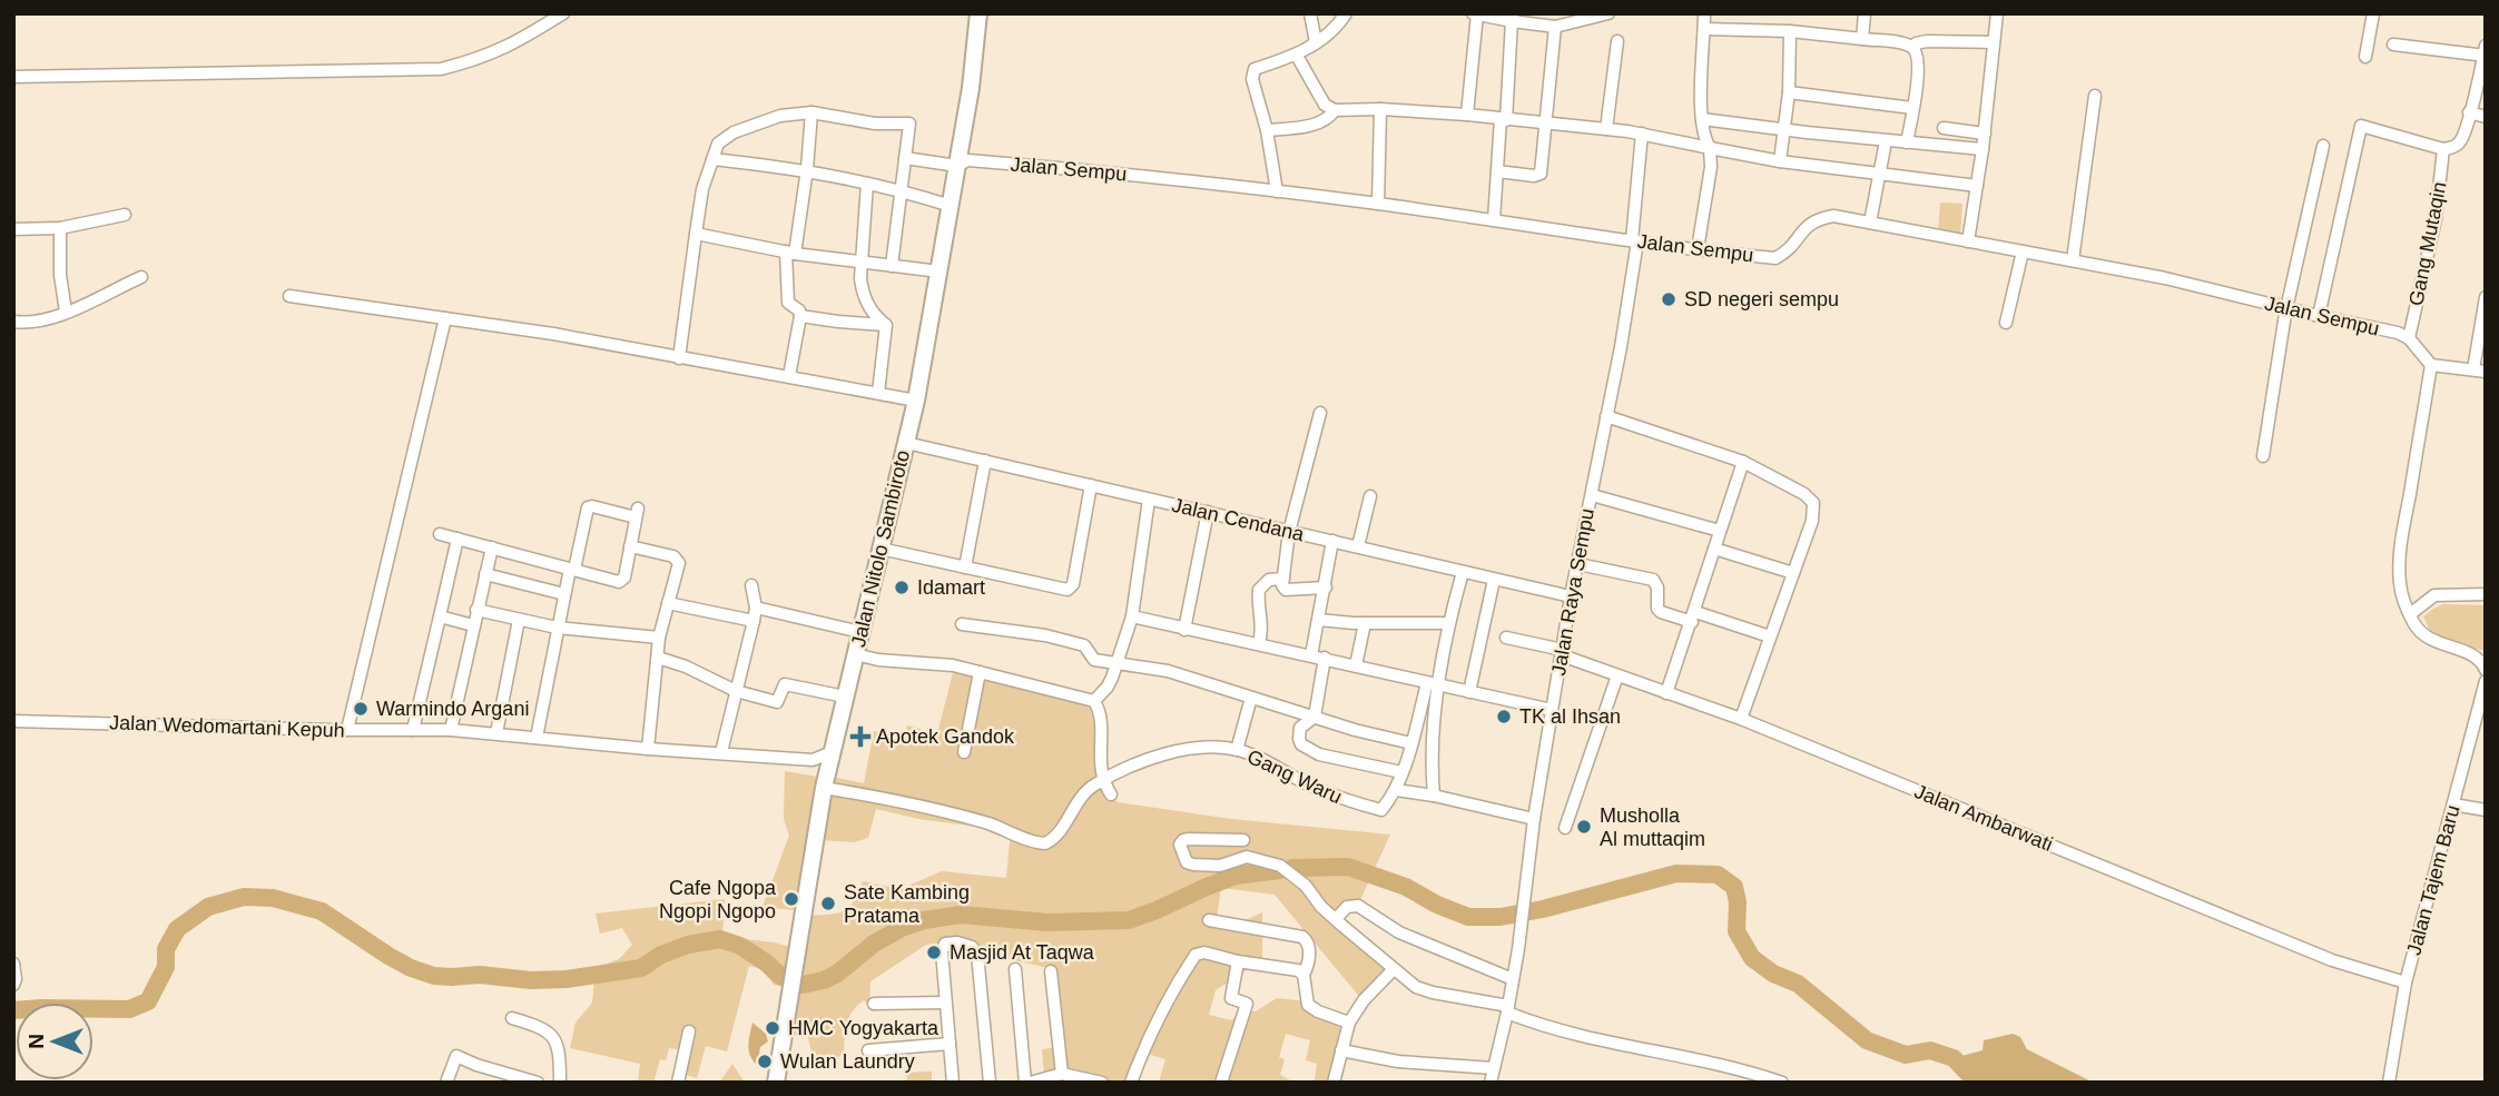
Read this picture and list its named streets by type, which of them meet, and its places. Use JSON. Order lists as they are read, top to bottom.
{
  "streets": {
    "street": [
      "Jalan Sempu",
      "Gang Mutaqin",
      "Jalan Cendana",
      "Jalan Nitolo Sambiroto",
      "Jalan Raya Sempu",
      "Jalan Wedomartani Kepuh",
      "Gang Waru",
      "Jalan Ambarwati",
      "Jalan Tajem Baru"
    ]
  },
  "crossings": [
    ["Jalan Sempu", "Gang Mutaqin"],
    ["Jalan Sempu", "Jalan Nitolo Sambiroto"],
    ["Jalan Sempu", "Jalan Raya Sempu"],
    ["Jalan Cendana", "Jalan Nitolo Sambiroto"],
    ["Jalan Cendana", "Jalan Raya Sempu"],
    ["Jalan Nitolo Sambiroto", "Jalan Wedomartani Kepuh"],
    ["Jalan Nitolo Sambiroto", "Gang Waru"],
    ["Jalan Raya Sempu", "Jalan Ambarwati"],
    ["Jalan Ambarwati", "Jalan Tajem Baru"]
  ],
  "places": {
    "other": [
      "SD negeri sempu",
      "Idamart",
      "Warmindo Argani",
      "TK al Ihsan",
      "Musholla Al muttaqim",
      "Cafe Ngopa Ngopi Ngopo",
      "Sate Kambing Pratama",
      "Masjid At Taqwa",
      "HMC Yogyakarta",
      "Wulan Laundry"
    ],
    "health": ["Apotek Gandok"]
  },
  "north": "left"
}
